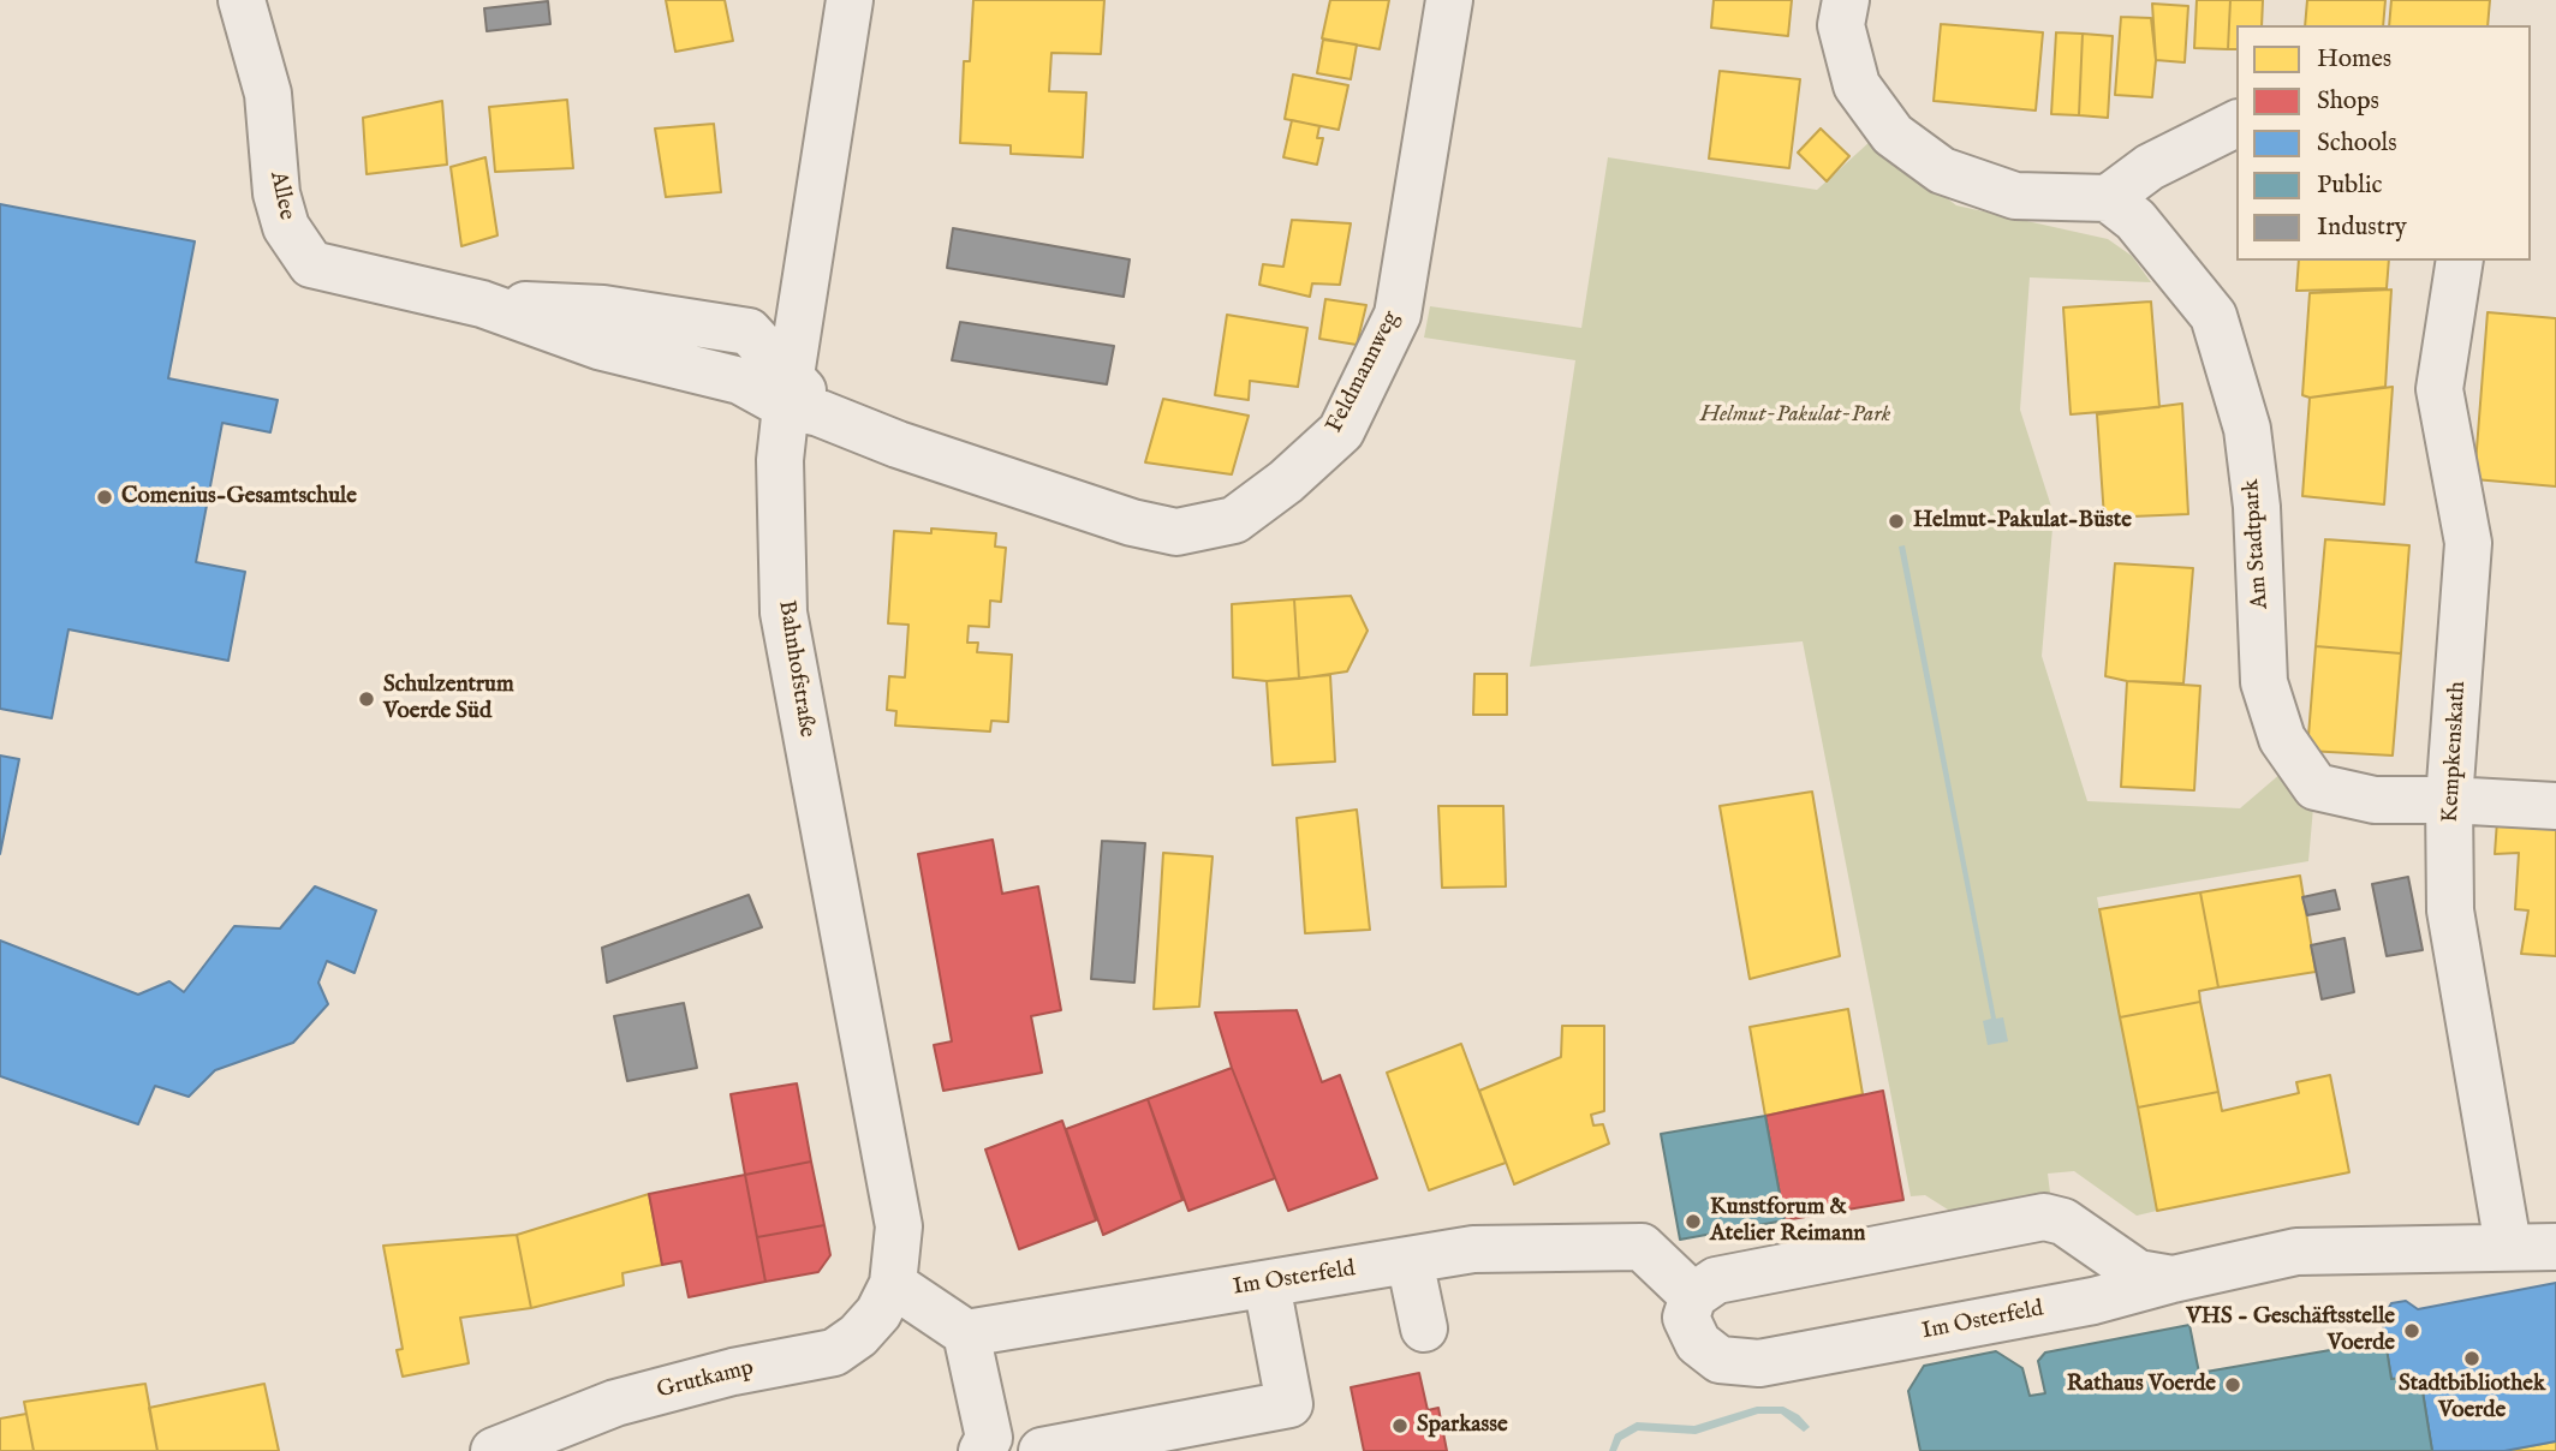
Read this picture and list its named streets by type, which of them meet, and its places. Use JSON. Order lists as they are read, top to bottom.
{
  "streets": {
    "street": [
      "Allee",
      "Feldmannweg",
      "Am Stadtpark",
      "Bahnhofstraße",
      "Kempkenskath",
      "Im Osterfeld",
      "Grutkamp"
    ]
  },
  "crossings": [
    ["Allee", "Feldmannweg"],
    ["Allee", "Bahnhofstraße"],
    ["Feldmannweg", "Bahnhofstraße"],
    ["Am Stadtpark", "Kempkenskath"],
    ["Bahnhofstraße", "Grutkamp"],
    ["Kempkenskath", "Im Osterfeld"]
  ],
  "parks": ["Helmut-Pakulat-Park"],
  "places": [
    "Comenius-Gesamtschule",
    "Helmut-Pakulat-Büste",
    "Schulzentrum Voerde Süd",
    "Kunstforum & Atelier Reimann",
    "VHS - Geschäftsstelle Voerde",
    "Stadtbibliothek Voerde",
    "Rathaus Voerde",
    "Sparkasse"
  ],
  "legend": [
    "Homes",
    "Shops",
    "Schools",
    "Public",
    "Industry"
  ]
}
